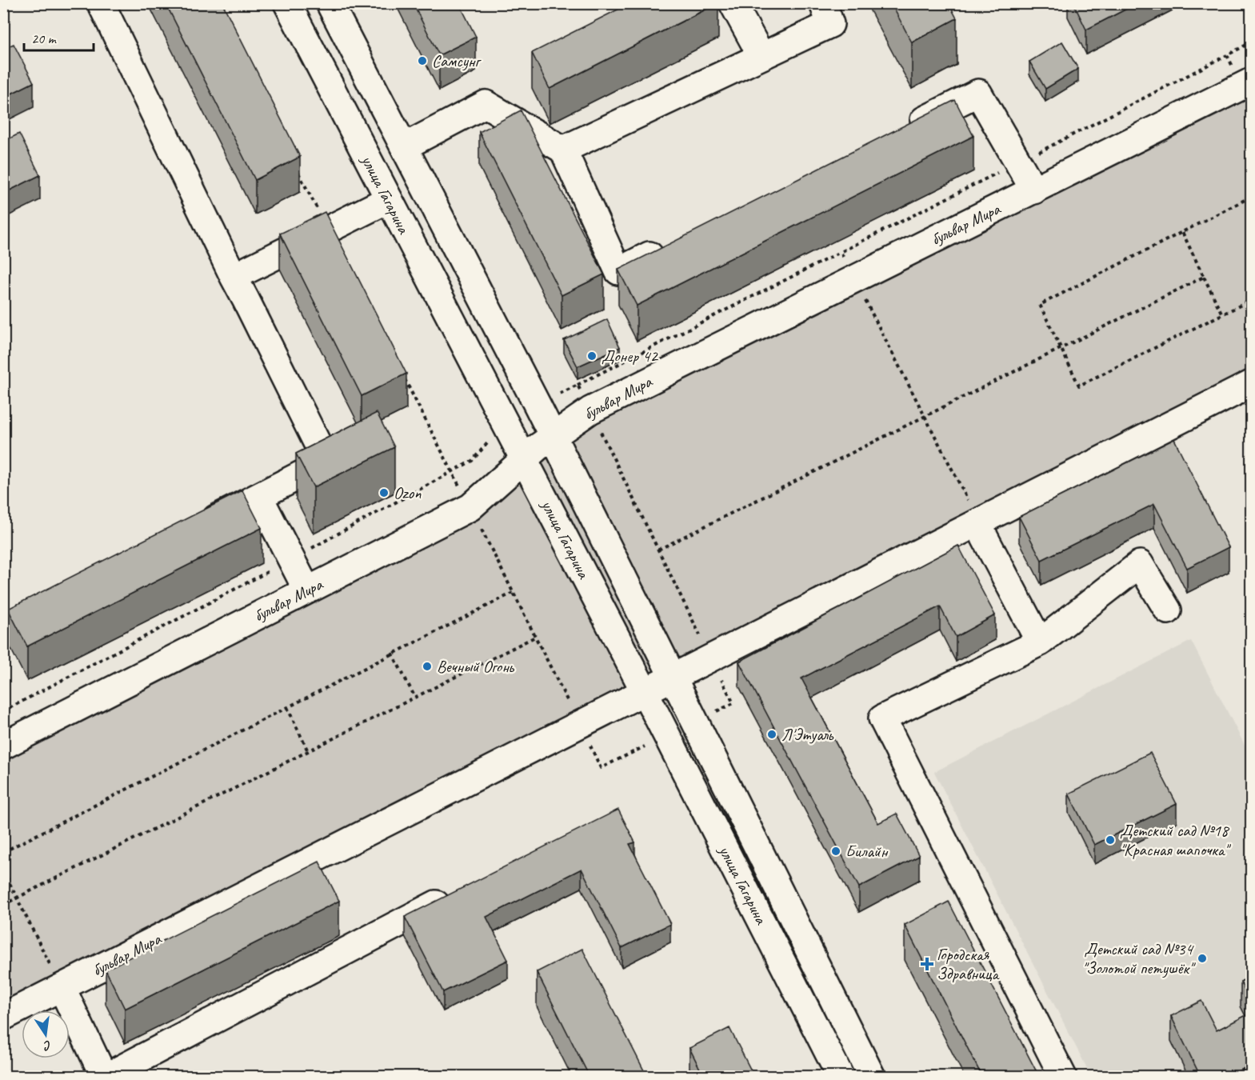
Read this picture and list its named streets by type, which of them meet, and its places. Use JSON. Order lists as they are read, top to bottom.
{
  "streets": {
    "street": ["улица Гагарина", "бульвар Мира"]
  },
  "crossings": [
    ["улица Гагарина", "бульвар Мира"]
  ],
  "places": {
    "other": [
      "Самсунг",
      "Донер 42",
      "Ozon",
      "Вечный Огонь",
      "Л'Этуаль",
      "Детский сад №18 \"Красная шапочка\"",
      "Билайн",
      "Детский сад №34 \"Золотой петушёк\""
    ],
    "health": ["Городская Здравница"]
  },
  "scale_bar": "20 m",
  "north": "bottom"
}
